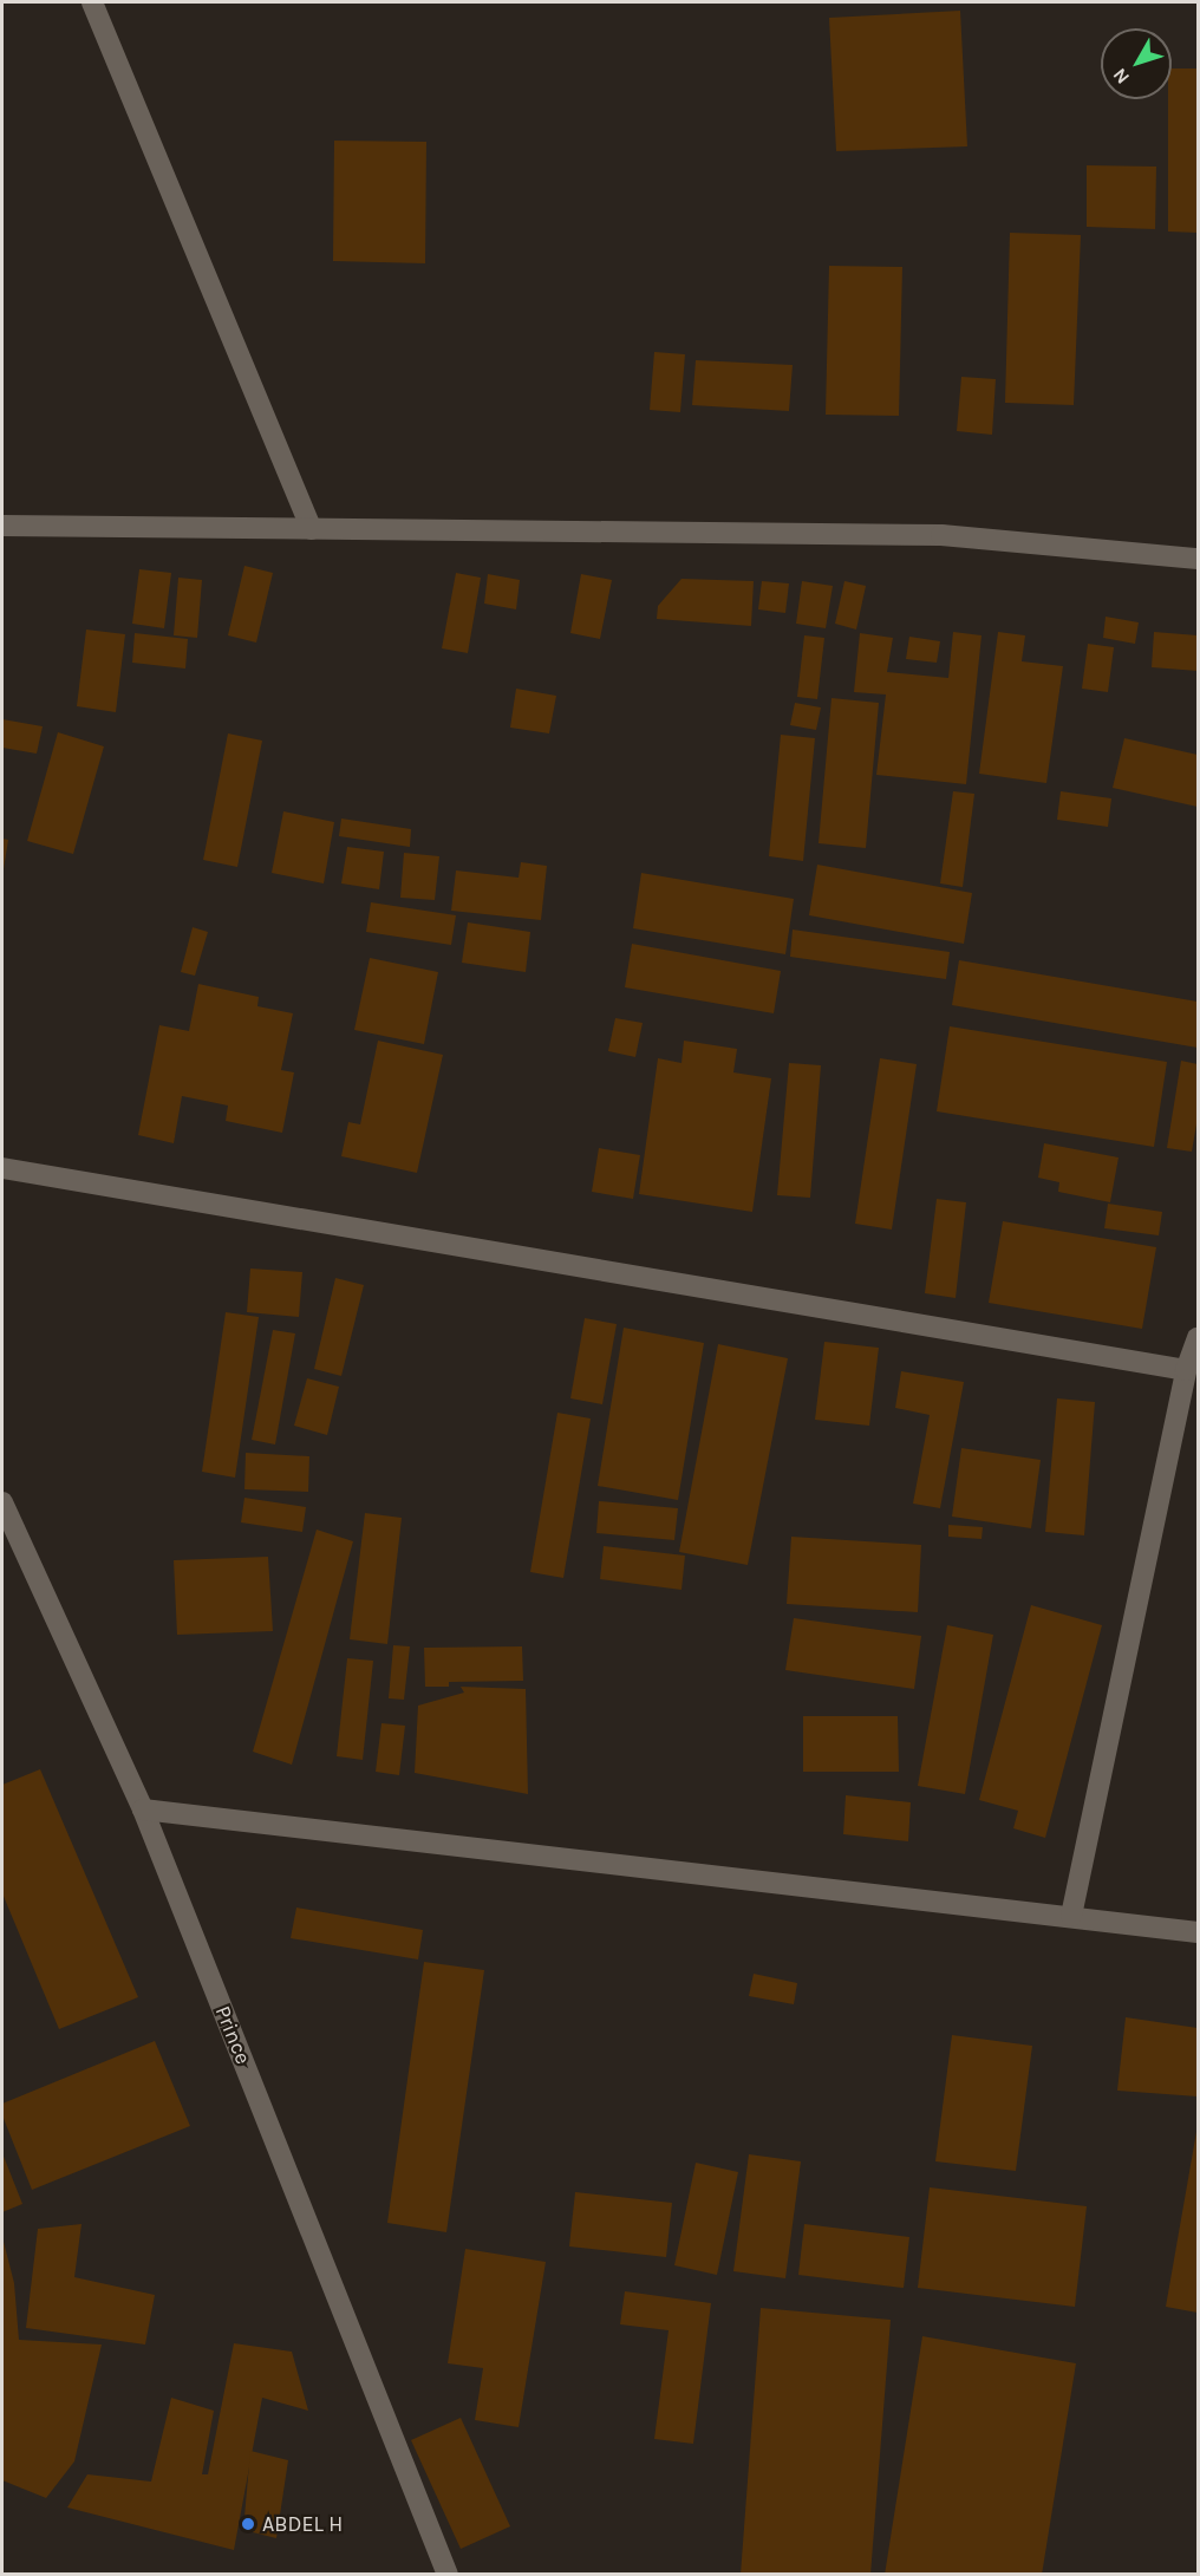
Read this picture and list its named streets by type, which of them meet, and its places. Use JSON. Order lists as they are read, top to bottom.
{
  "streets": {
    "street": ["Prince"]
  },
  "places": ["ABDEL H"],
  "north": "bottom left"
}
